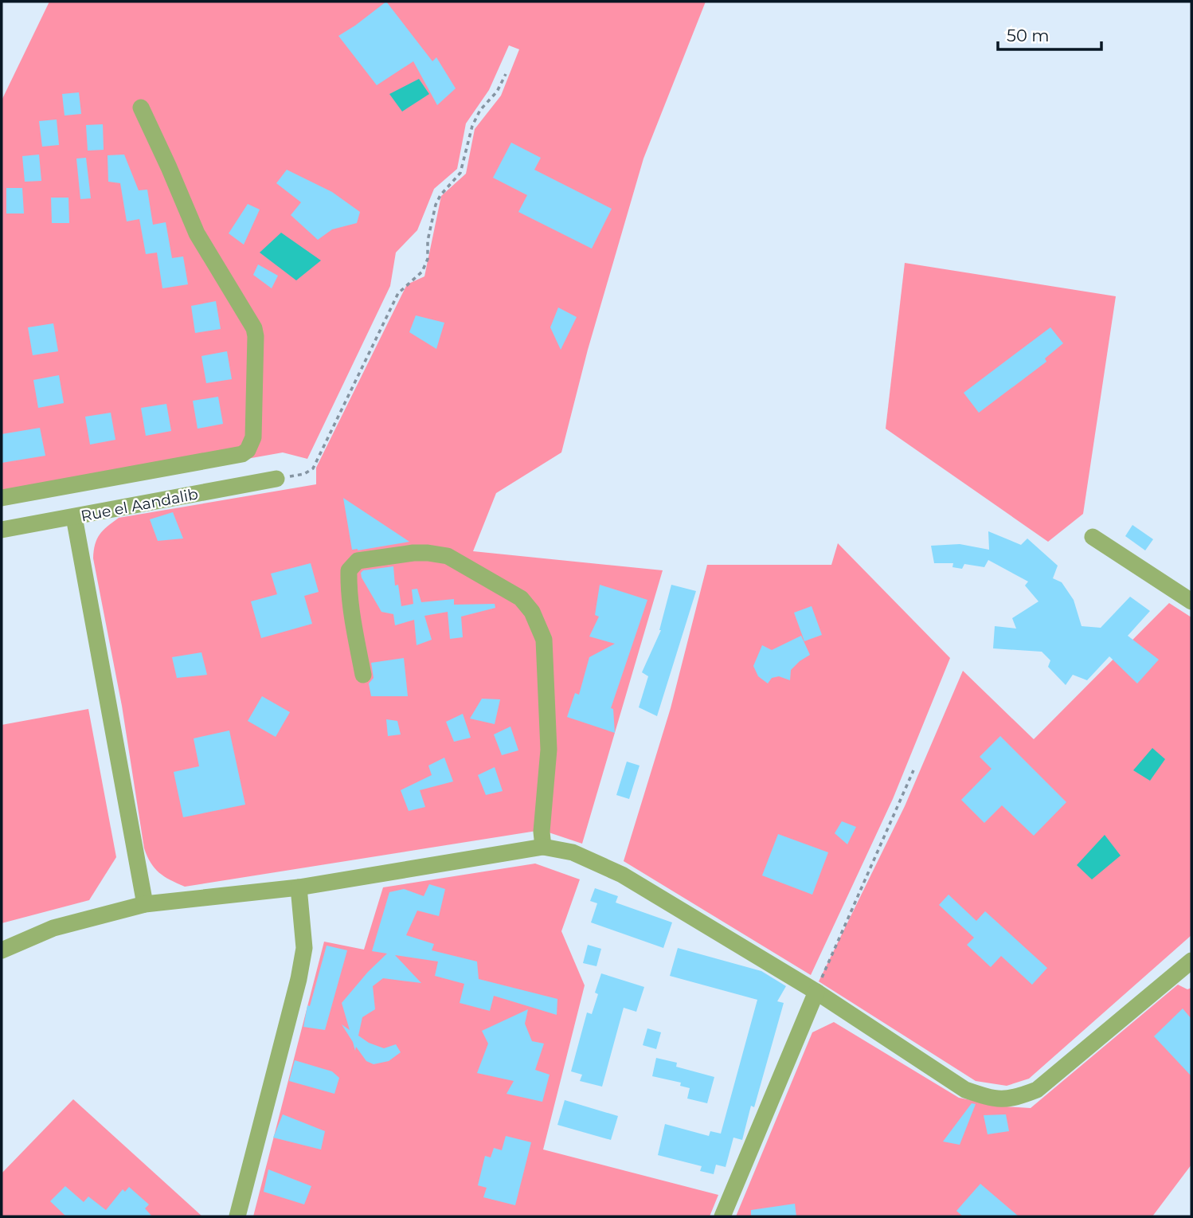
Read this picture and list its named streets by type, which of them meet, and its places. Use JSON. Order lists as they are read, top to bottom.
{
  "streets": {
    "street": ["Rue el Aandalib"]
  },
  "scale_bar": "50 m"
}
